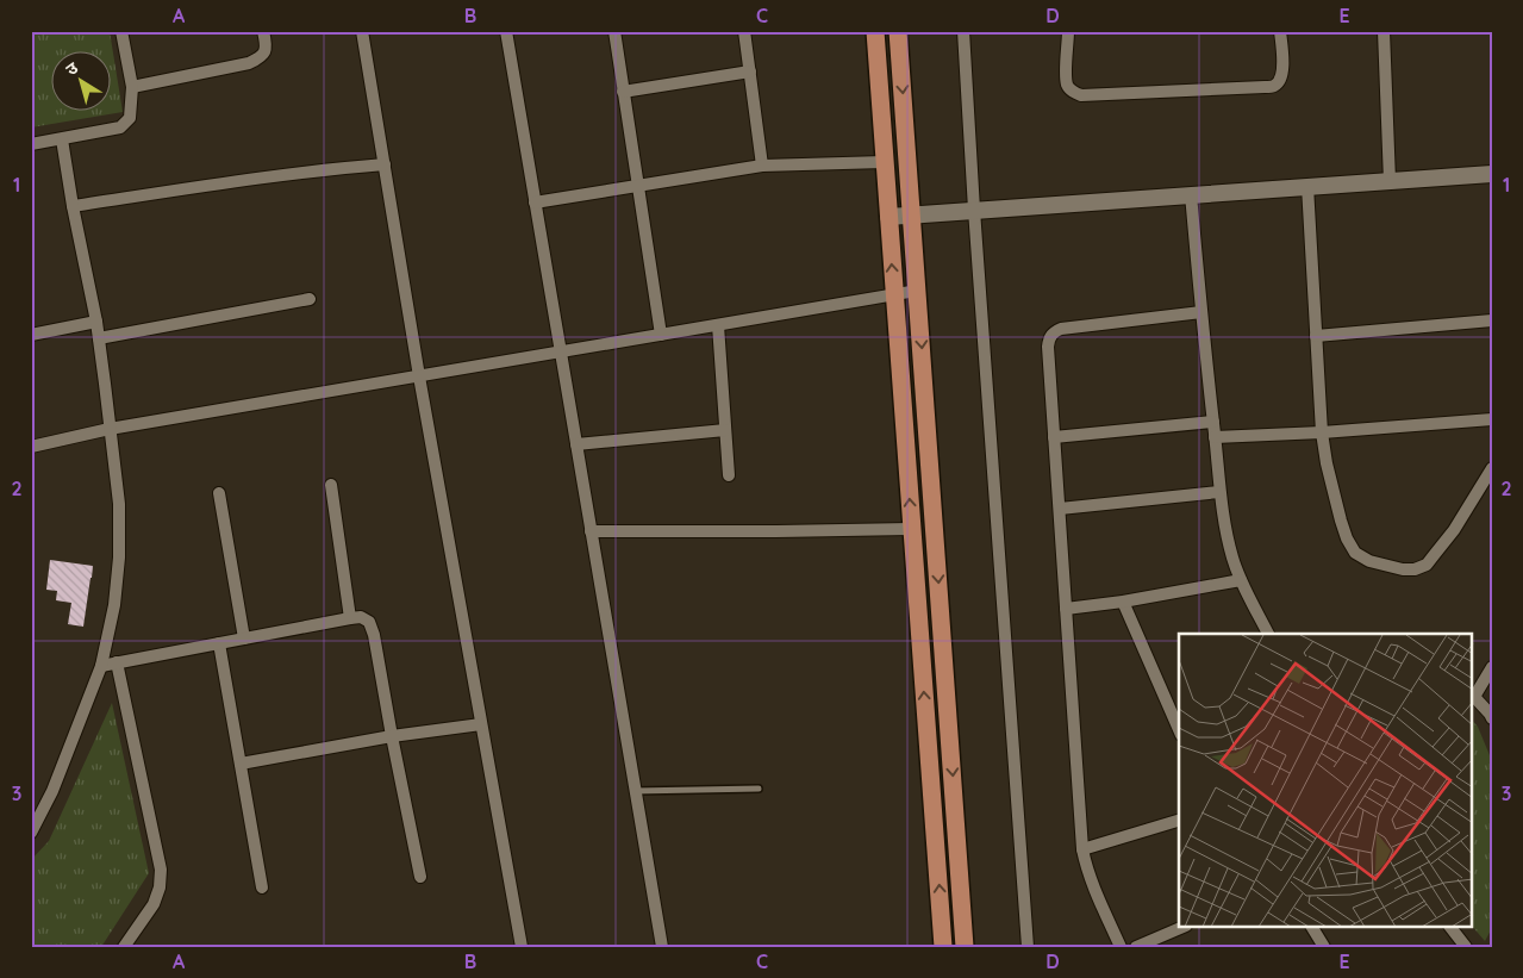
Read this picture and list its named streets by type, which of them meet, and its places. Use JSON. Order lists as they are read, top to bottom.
{
  "north": "top left",
  "grid": {
    "columns": [
      "A",
      "B",
      "C",
      "D",
      "E"
    ],
    "rows": ["1", "2", "3"]
  }
}
